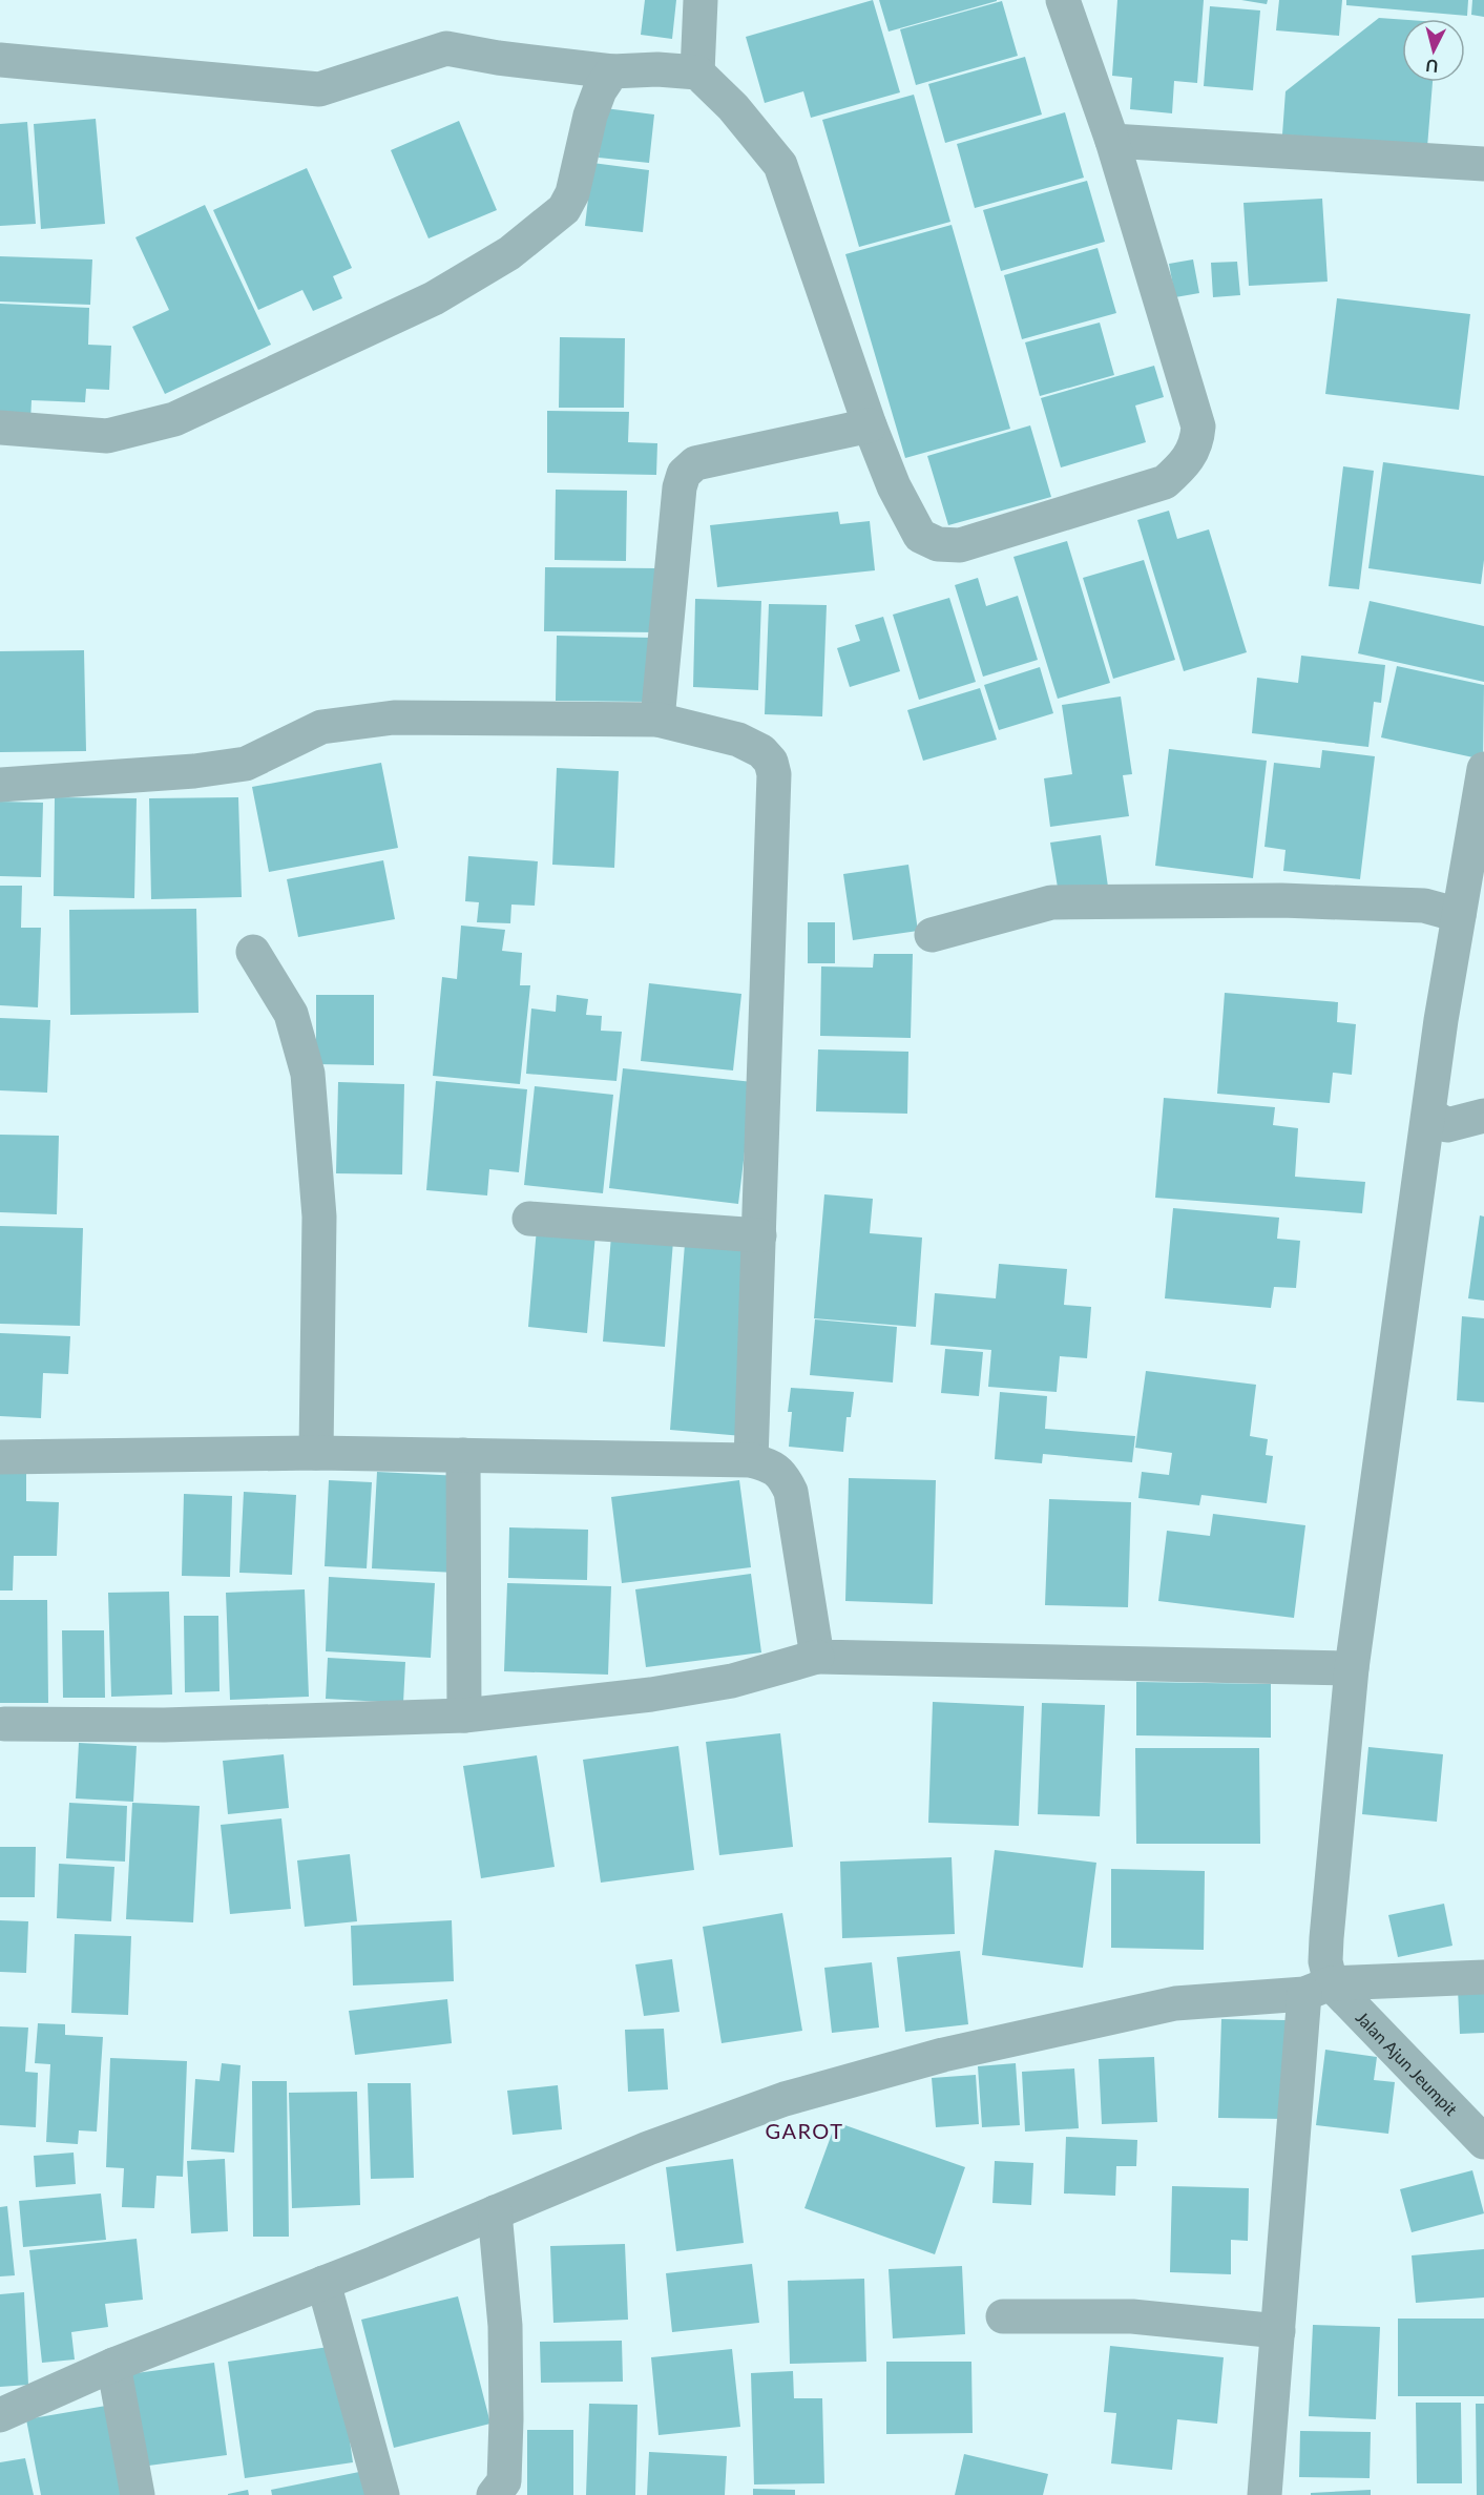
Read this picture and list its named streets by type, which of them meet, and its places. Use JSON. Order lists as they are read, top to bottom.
{
  "streets": {
    "street": ["Jalan Ajun Jeumpit"]
  },
  "districts": ["GAROT"],
  "north": "bottom"
}
